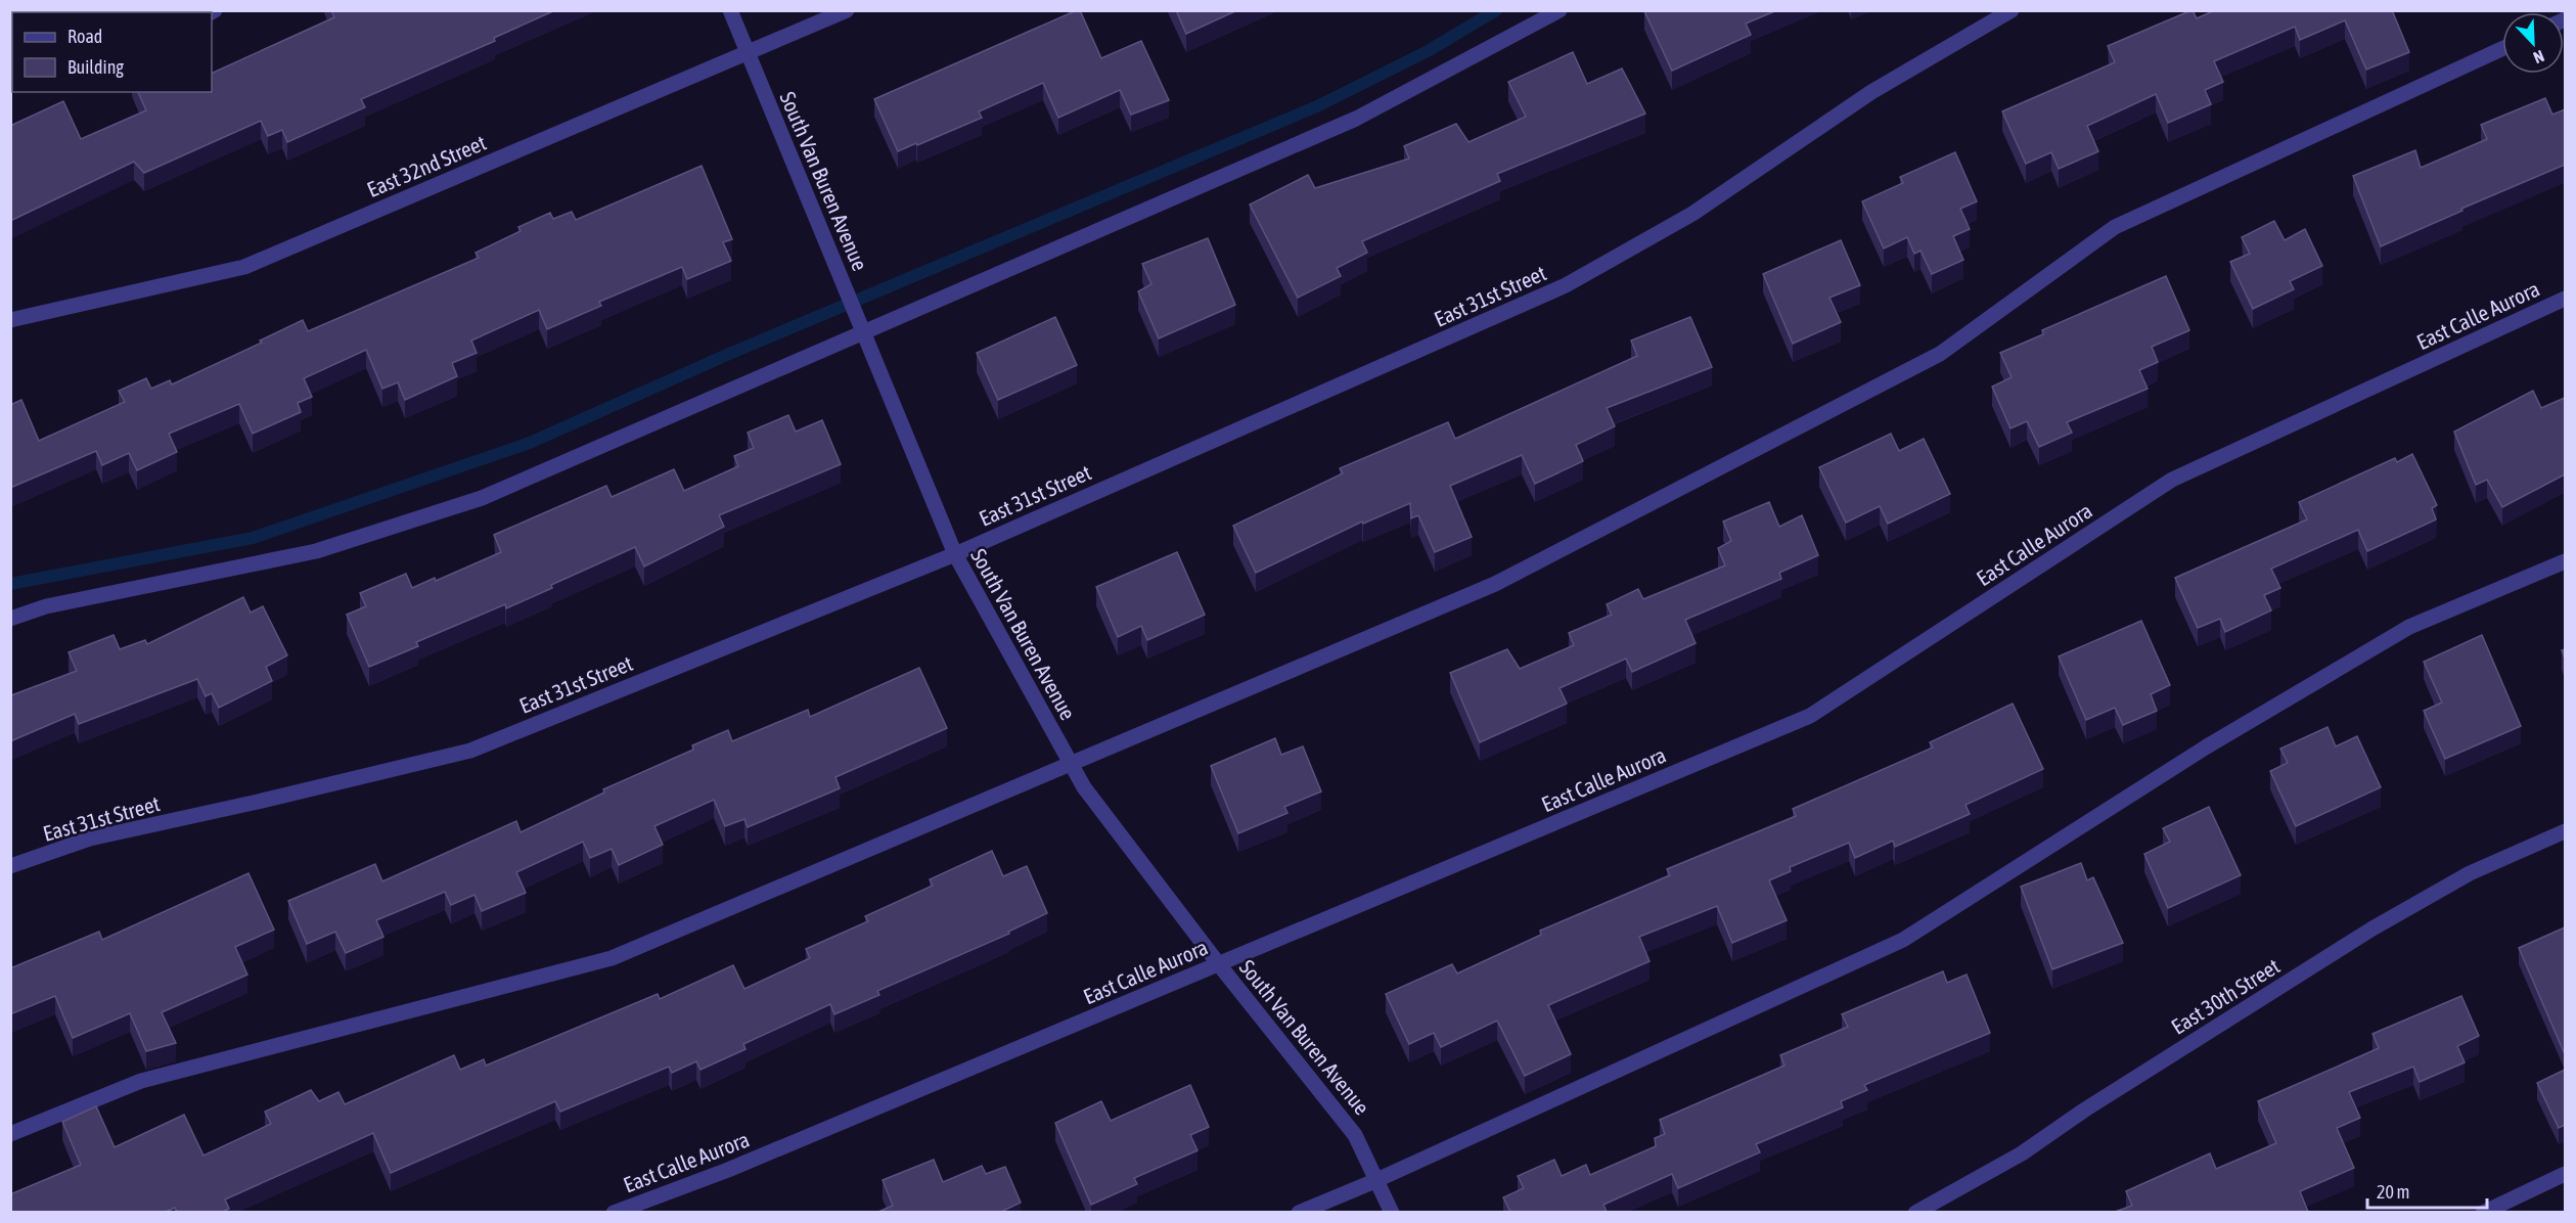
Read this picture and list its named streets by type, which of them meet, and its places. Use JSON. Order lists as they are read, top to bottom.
{
  "streets": {
    "street": [
      "East 32nd Street",
      "South Van Buren Avenue",
      "East 31st Street",
      "East Calle Aurora",
      "East 30th Street"
    ]
  },
  "crossings": [
    ["East 32nd Street", "South Van Buren Avenue"],
    ["South Van Buren Avenue", "East 31st Street"],
    ["South Van Buren Avenue", "East Calle Aurora"]
  ],
  "legend": ["Road", "Building"],
  "scale_bar": "20 m",
  "north": "bottom right"
}
